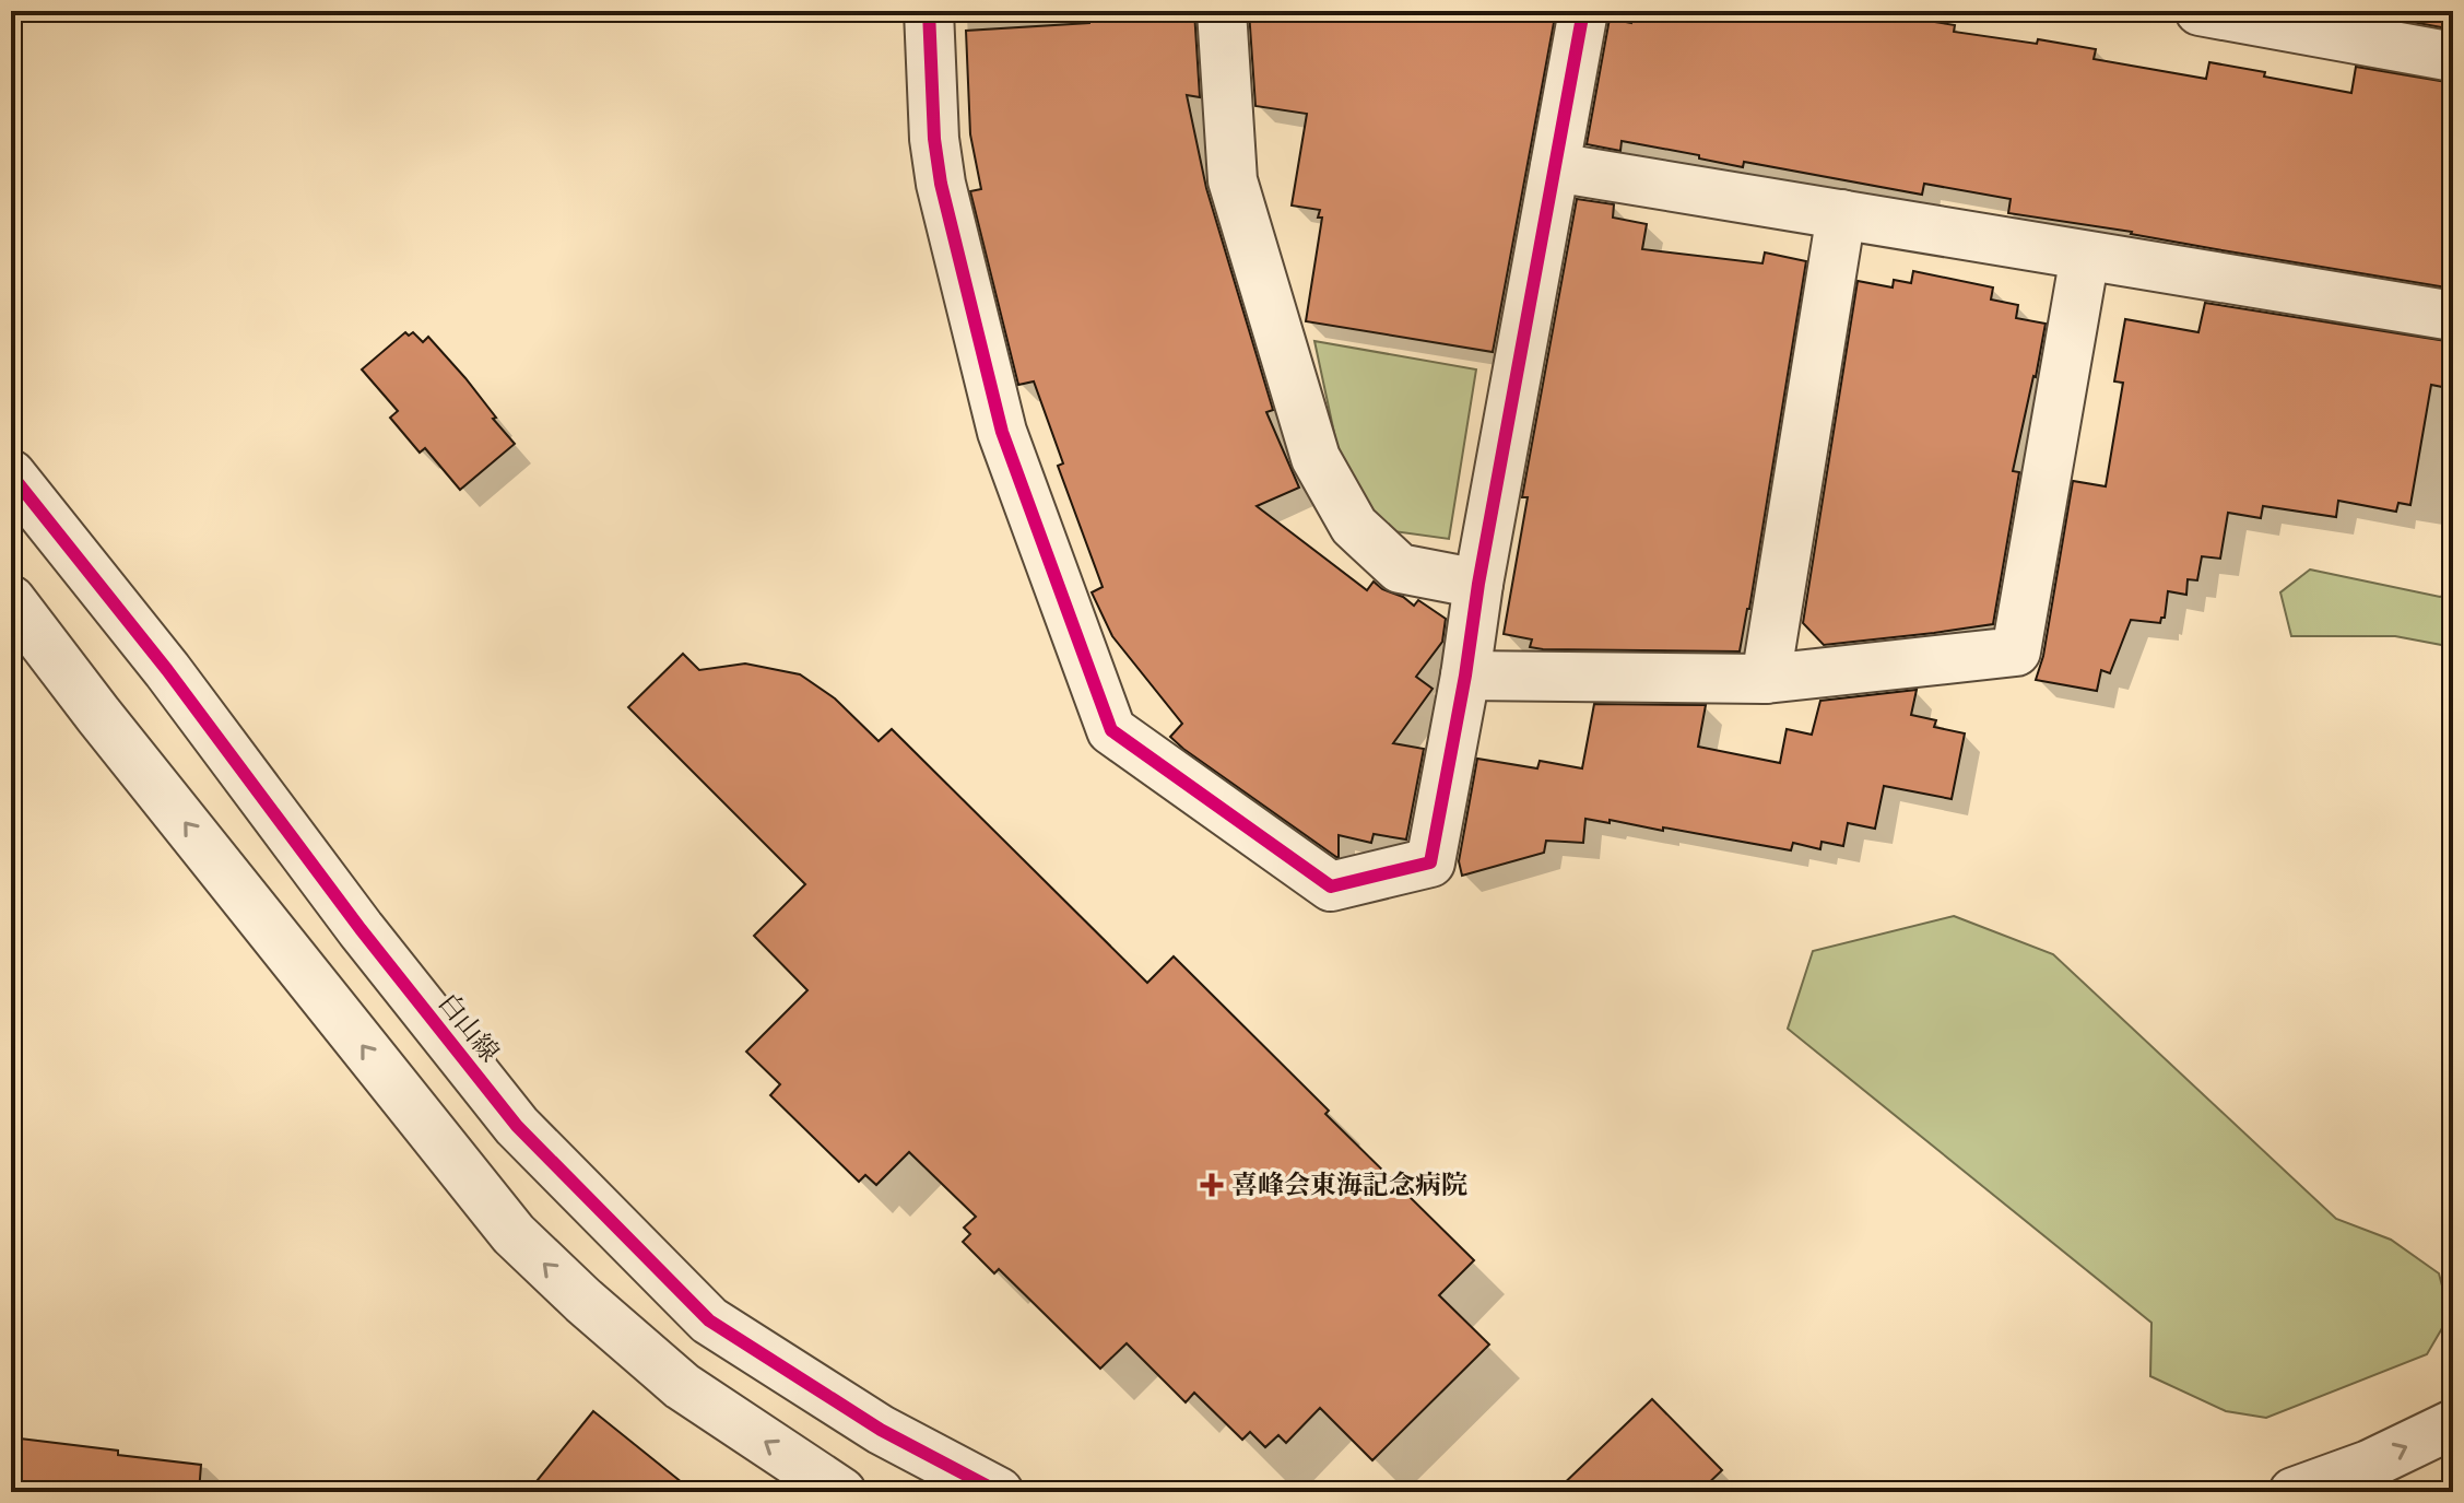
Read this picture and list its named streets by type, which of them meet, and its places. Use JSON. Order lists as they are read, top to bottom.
{
  "streets": {
    "street": ["白山線"]
  },
  "places": {
    "health": ["喜峰会東海記念病院"]
  }
}
